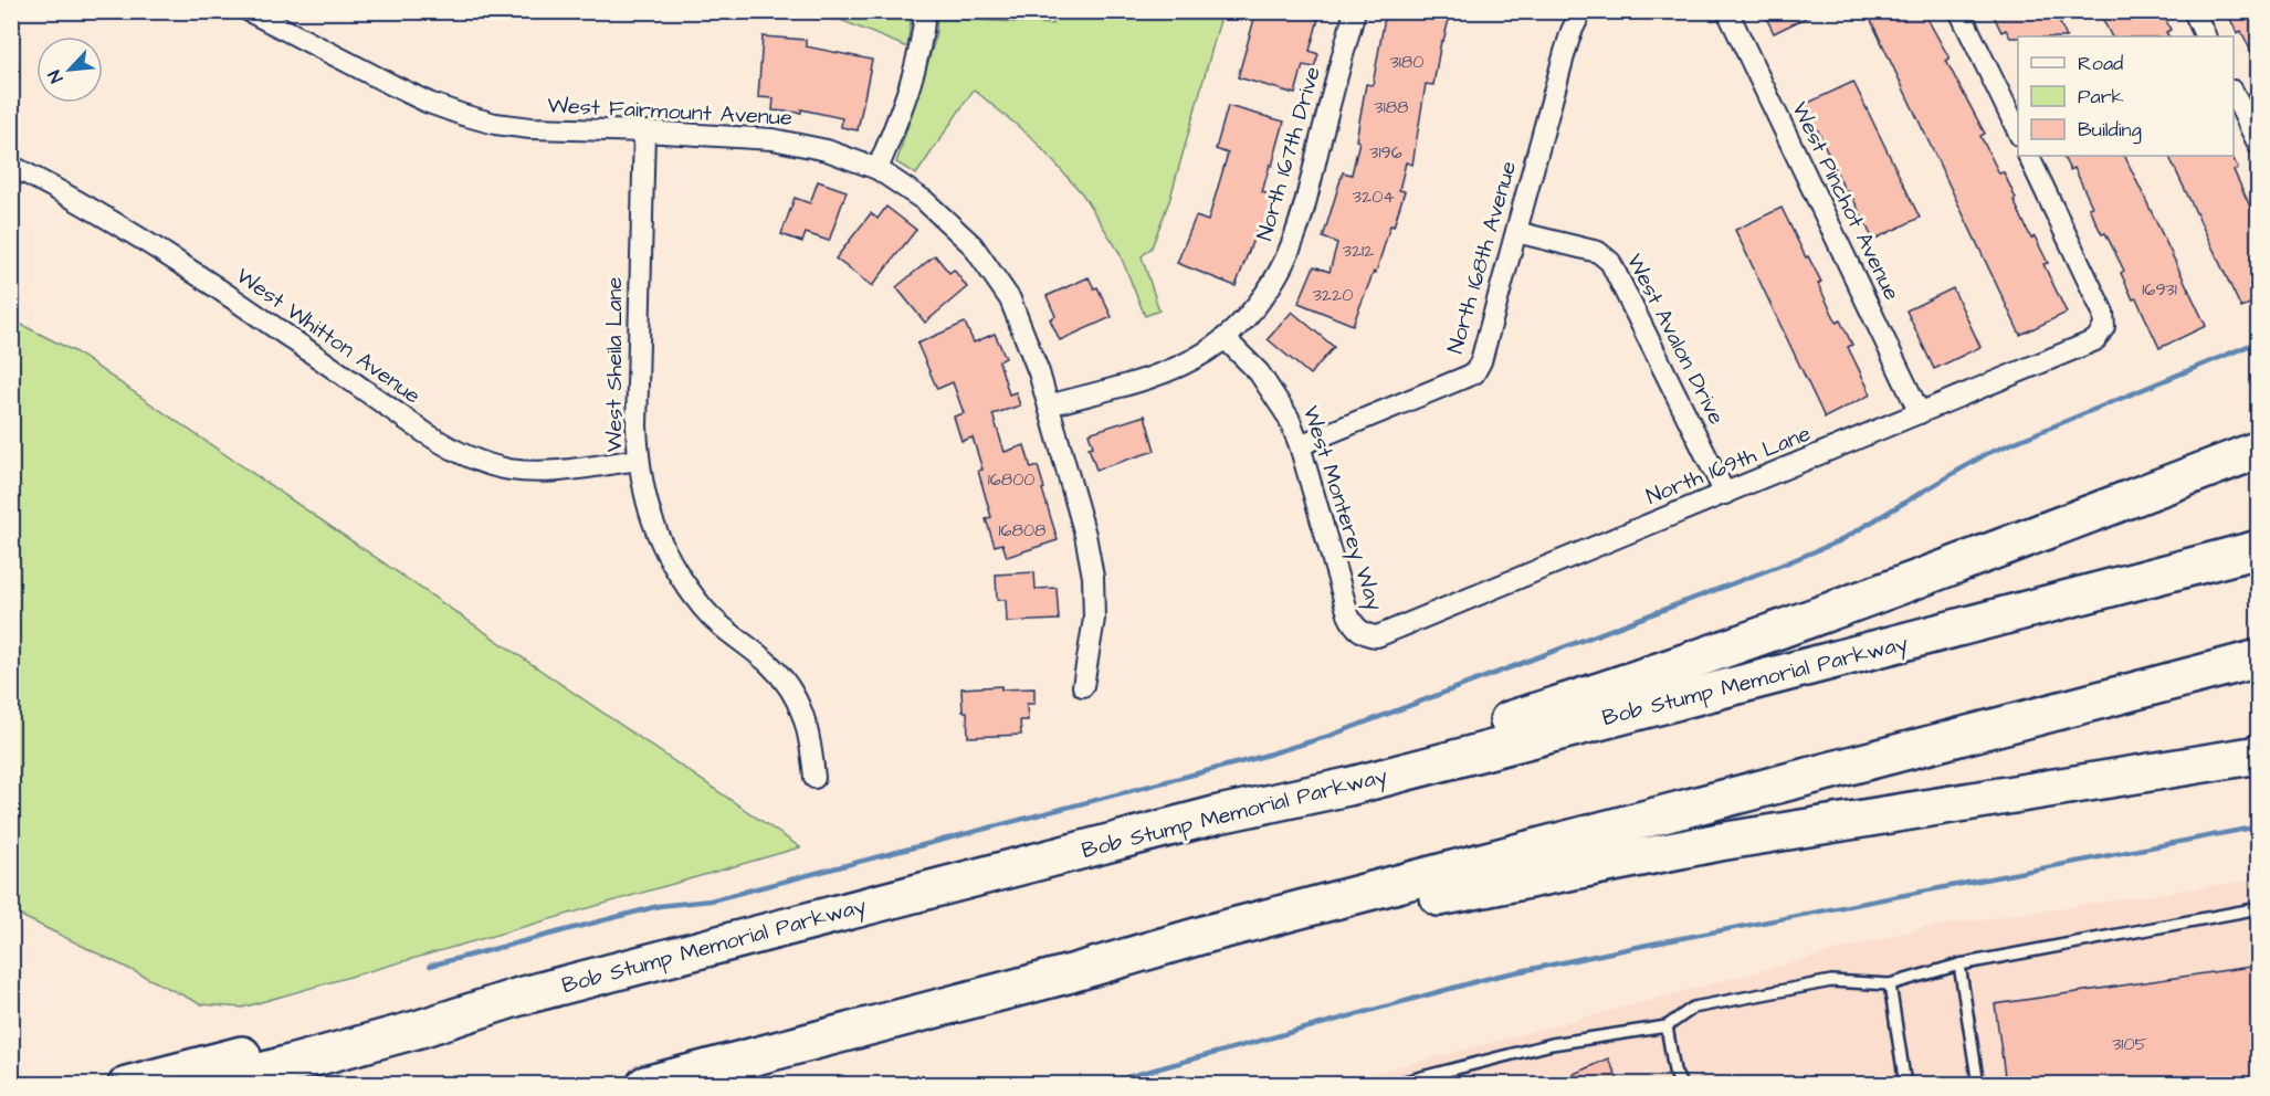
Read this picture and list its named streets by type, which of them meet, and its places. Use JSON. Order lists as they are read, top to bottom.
{
  "streets": {
    "highway": ["Bob Stump Memorial Parkway"],
    "street": [
      "West Fairmount Avenue",
      "North 167th Drive",
      "West Pinchot Avenue",
      "North 168th Avenue",
      "West Whitton Avenue",
      "West Avalon Drive",
      "West Sheila Lane",
      "North 169th Lane",
      "West Monterey Way"
    ]
  },
  "crossings": [
    ["West Fairmount Avenue", "North 167th Drive"],
    ["West Fairmount Avenue", "West Sheila Lane"],
    ["North 167th Drive", "West Monterey Way"],
    ["West Pinchot Avenue", "North 169th Lane"],
    ["North 168th Avenue", "West Avalon Drive"],
    ["North 168th Avenue", "West Monterey Way"],
    ["West Whitton Avenue", "West Sheila Lane"],
    ["West Avalon Drive", "North 169th Lane"],
    ["North 169th Lane", "West Monterey Way"]
  ],
  "house_numbers": [
    "3180",
    "3188",
    "3196",
    "3204",
    "3212",
    "16931",
    "3220",
    "16800",
    "16808",
    "3105"
  ],
  "legend": ["Road", "Park", "Building"],
  "north": "bottom left"
}
